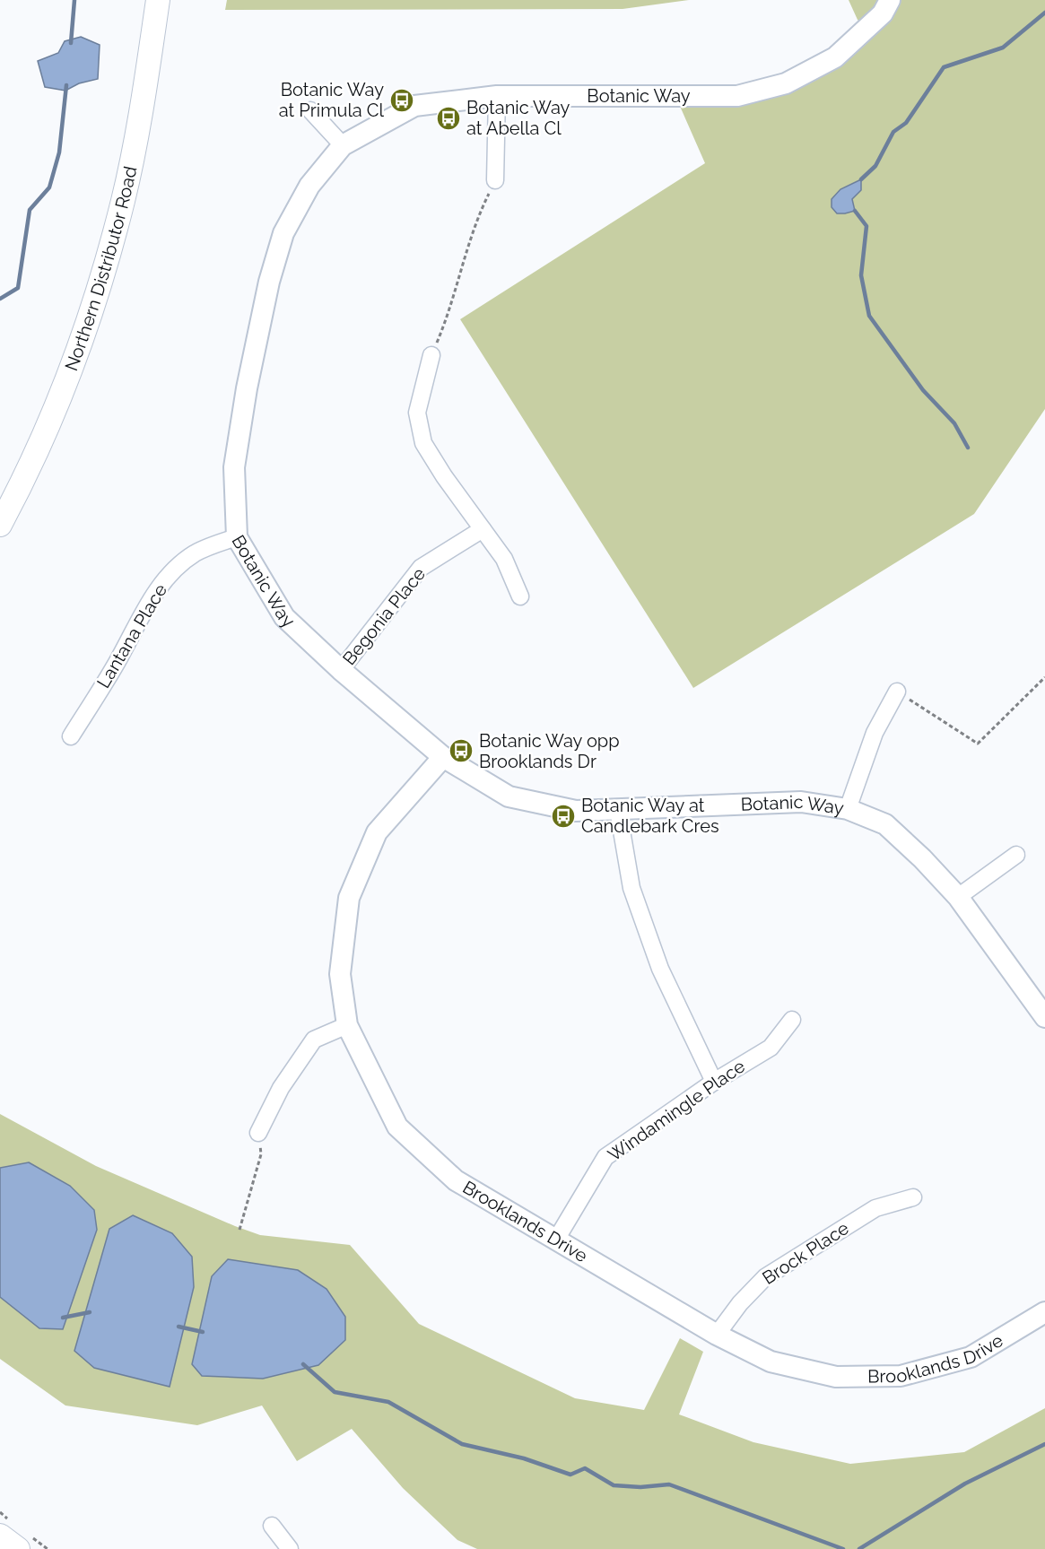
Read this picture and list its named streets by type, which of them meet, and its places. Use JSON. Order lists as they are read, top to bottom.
{
  "streets": {
    "main road": ["Northern Distributor Road"],
    "street": [
      "Botanic Way",
      "Begonia Place",
      "Lantana Place",
      "Windamingle Place",
      "Brooklands Drive",
      "Brock Place"
    ]
  },
  "crossings": [
    ["Botanic Way", "Begonia Place"],
    ["Botanic Way", "Lantana Place"],
    ["Botanic Way", "Brooklands Drive"],
    ["Windamingle Place", "Brooklands Drive"],
    ["Brooklands Drive", "Brock Place"]
  ],
  "places": {
    "bus stop": [
      "Botanic Way at Primula Cl",
      "Botanic Way at Abella Cl",
      "Botanic Way opp Brooklands Dr",
      "Botanic Way at Candlebark Cres"
    ]
  }
}
